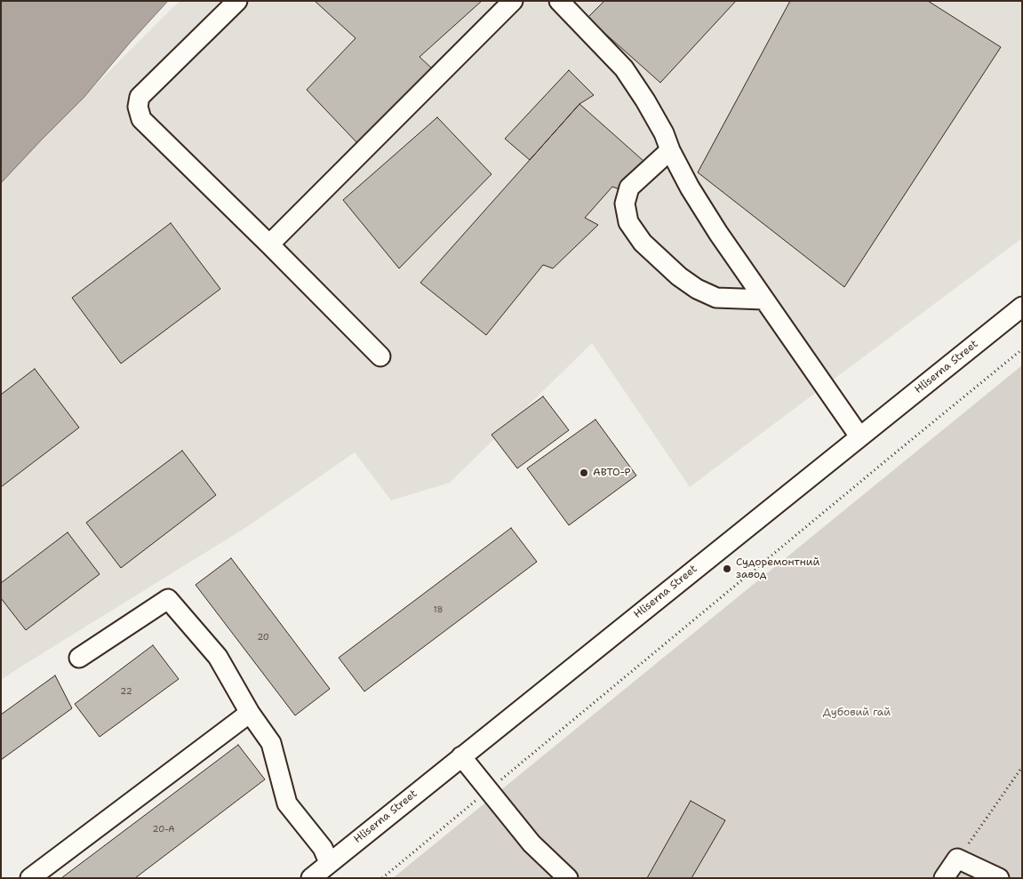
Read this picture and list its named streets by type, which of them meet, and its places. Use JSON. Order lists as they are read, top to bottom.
{
  "streets": {
    "street": ["Hliserna Street"]
  },
  "parks": ["Дубовий гай"],
  "places": ["АВТО-Р", "Судоремонтний завод"],
  "house_numbers": [
    "18",
    "20",
    "22",
    "20-А"
  ]
}
